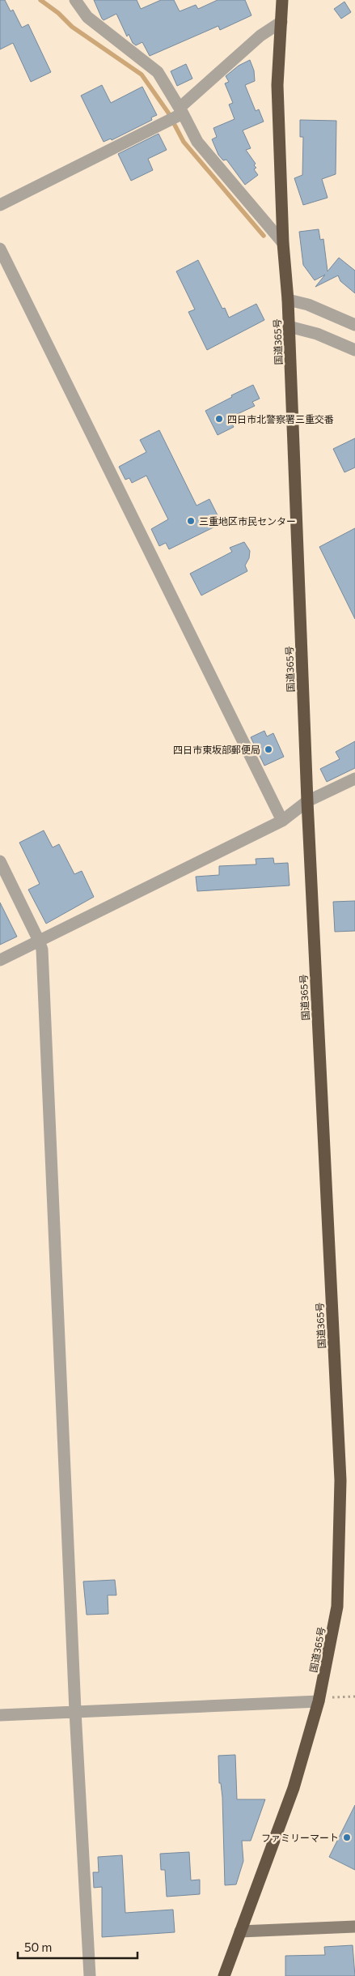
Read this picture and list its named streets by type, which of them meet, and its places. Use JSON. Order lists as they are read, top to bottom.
{
  "streets": {
    "highway": ["国道365号"]
  },
  "places": [
    "四日市北警察署三重交番",
    "三重地区市民センター",
    "四日市東坂部郵便局",
    "ファミリーマート"
  ],
  "scale_bar": "50 m"
}
